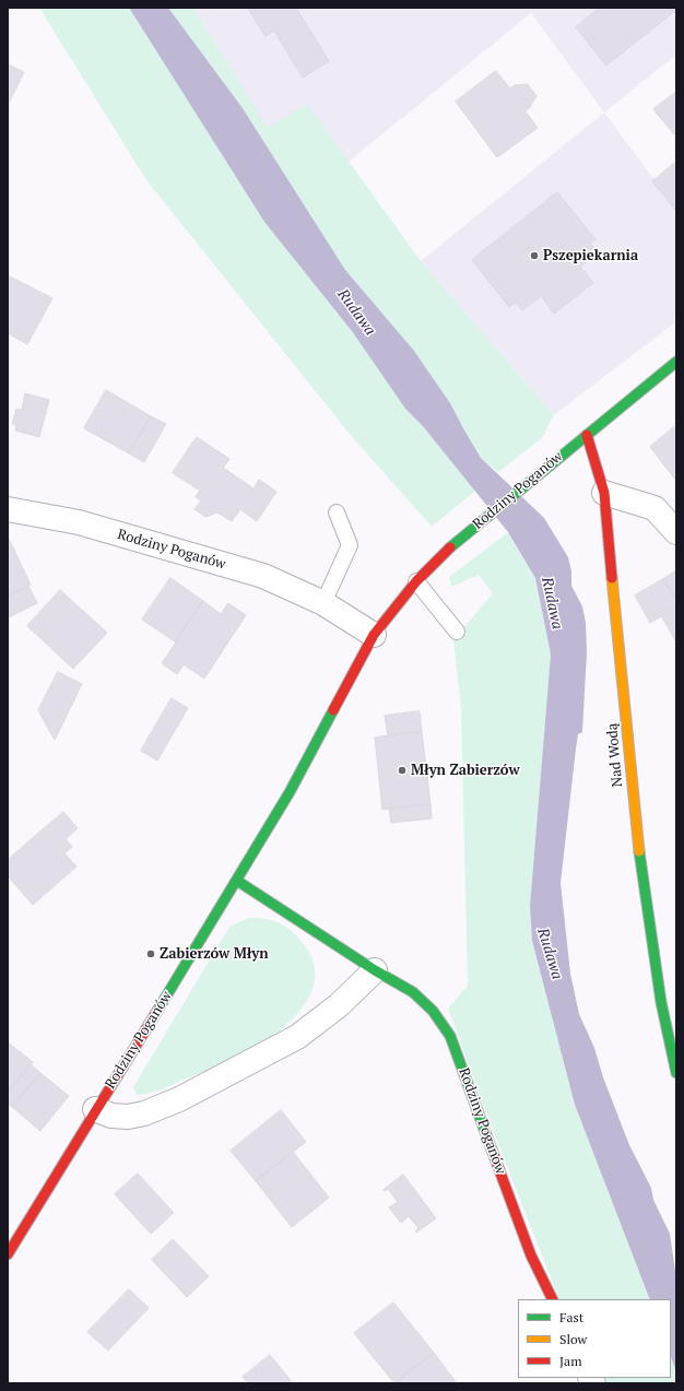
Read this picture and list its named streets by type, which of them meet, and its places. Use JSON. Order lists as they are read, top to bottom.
{
  "streets": {
    "street": ["Rodziny Poganów", "Nad Wodą"]
  },
  "crossings": [
    ["Rodziny Poganów", "Nad Wodą"]
  ],
  "water": ["Rudawa"],
  "places": ["Pszepiekarnia", "Młyn Zabierzów", "Zabierzów Młyn"],
  "legend": ["Fast", "Slow", "Jam"]
}
